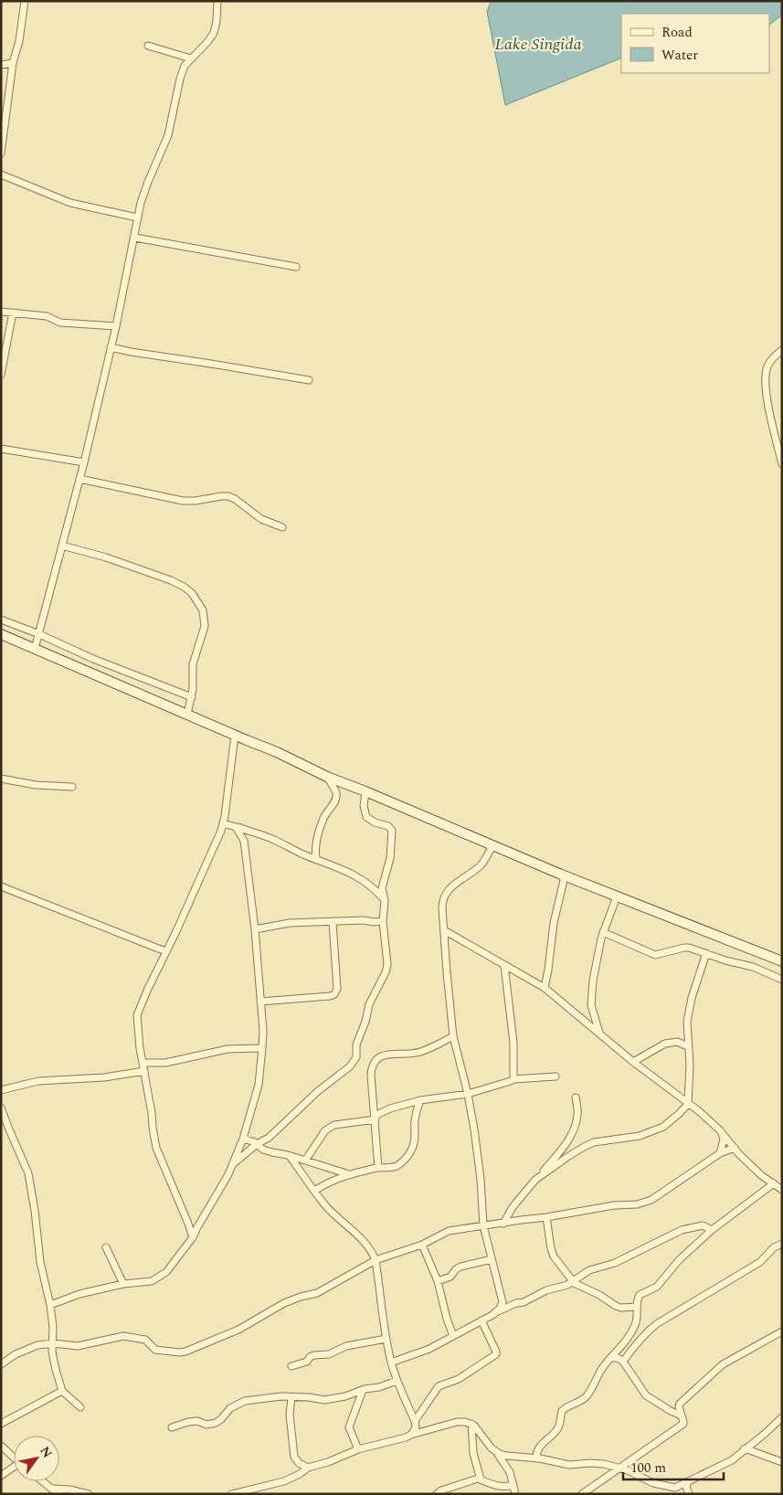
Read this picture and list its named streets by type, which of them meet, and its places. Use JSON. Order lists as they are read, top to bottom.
{
  "water": ["Lake Singida"],
  "legend": ["Road", "Water"],
  "scale_bar": "100 m",
  "north": "top right"
}
